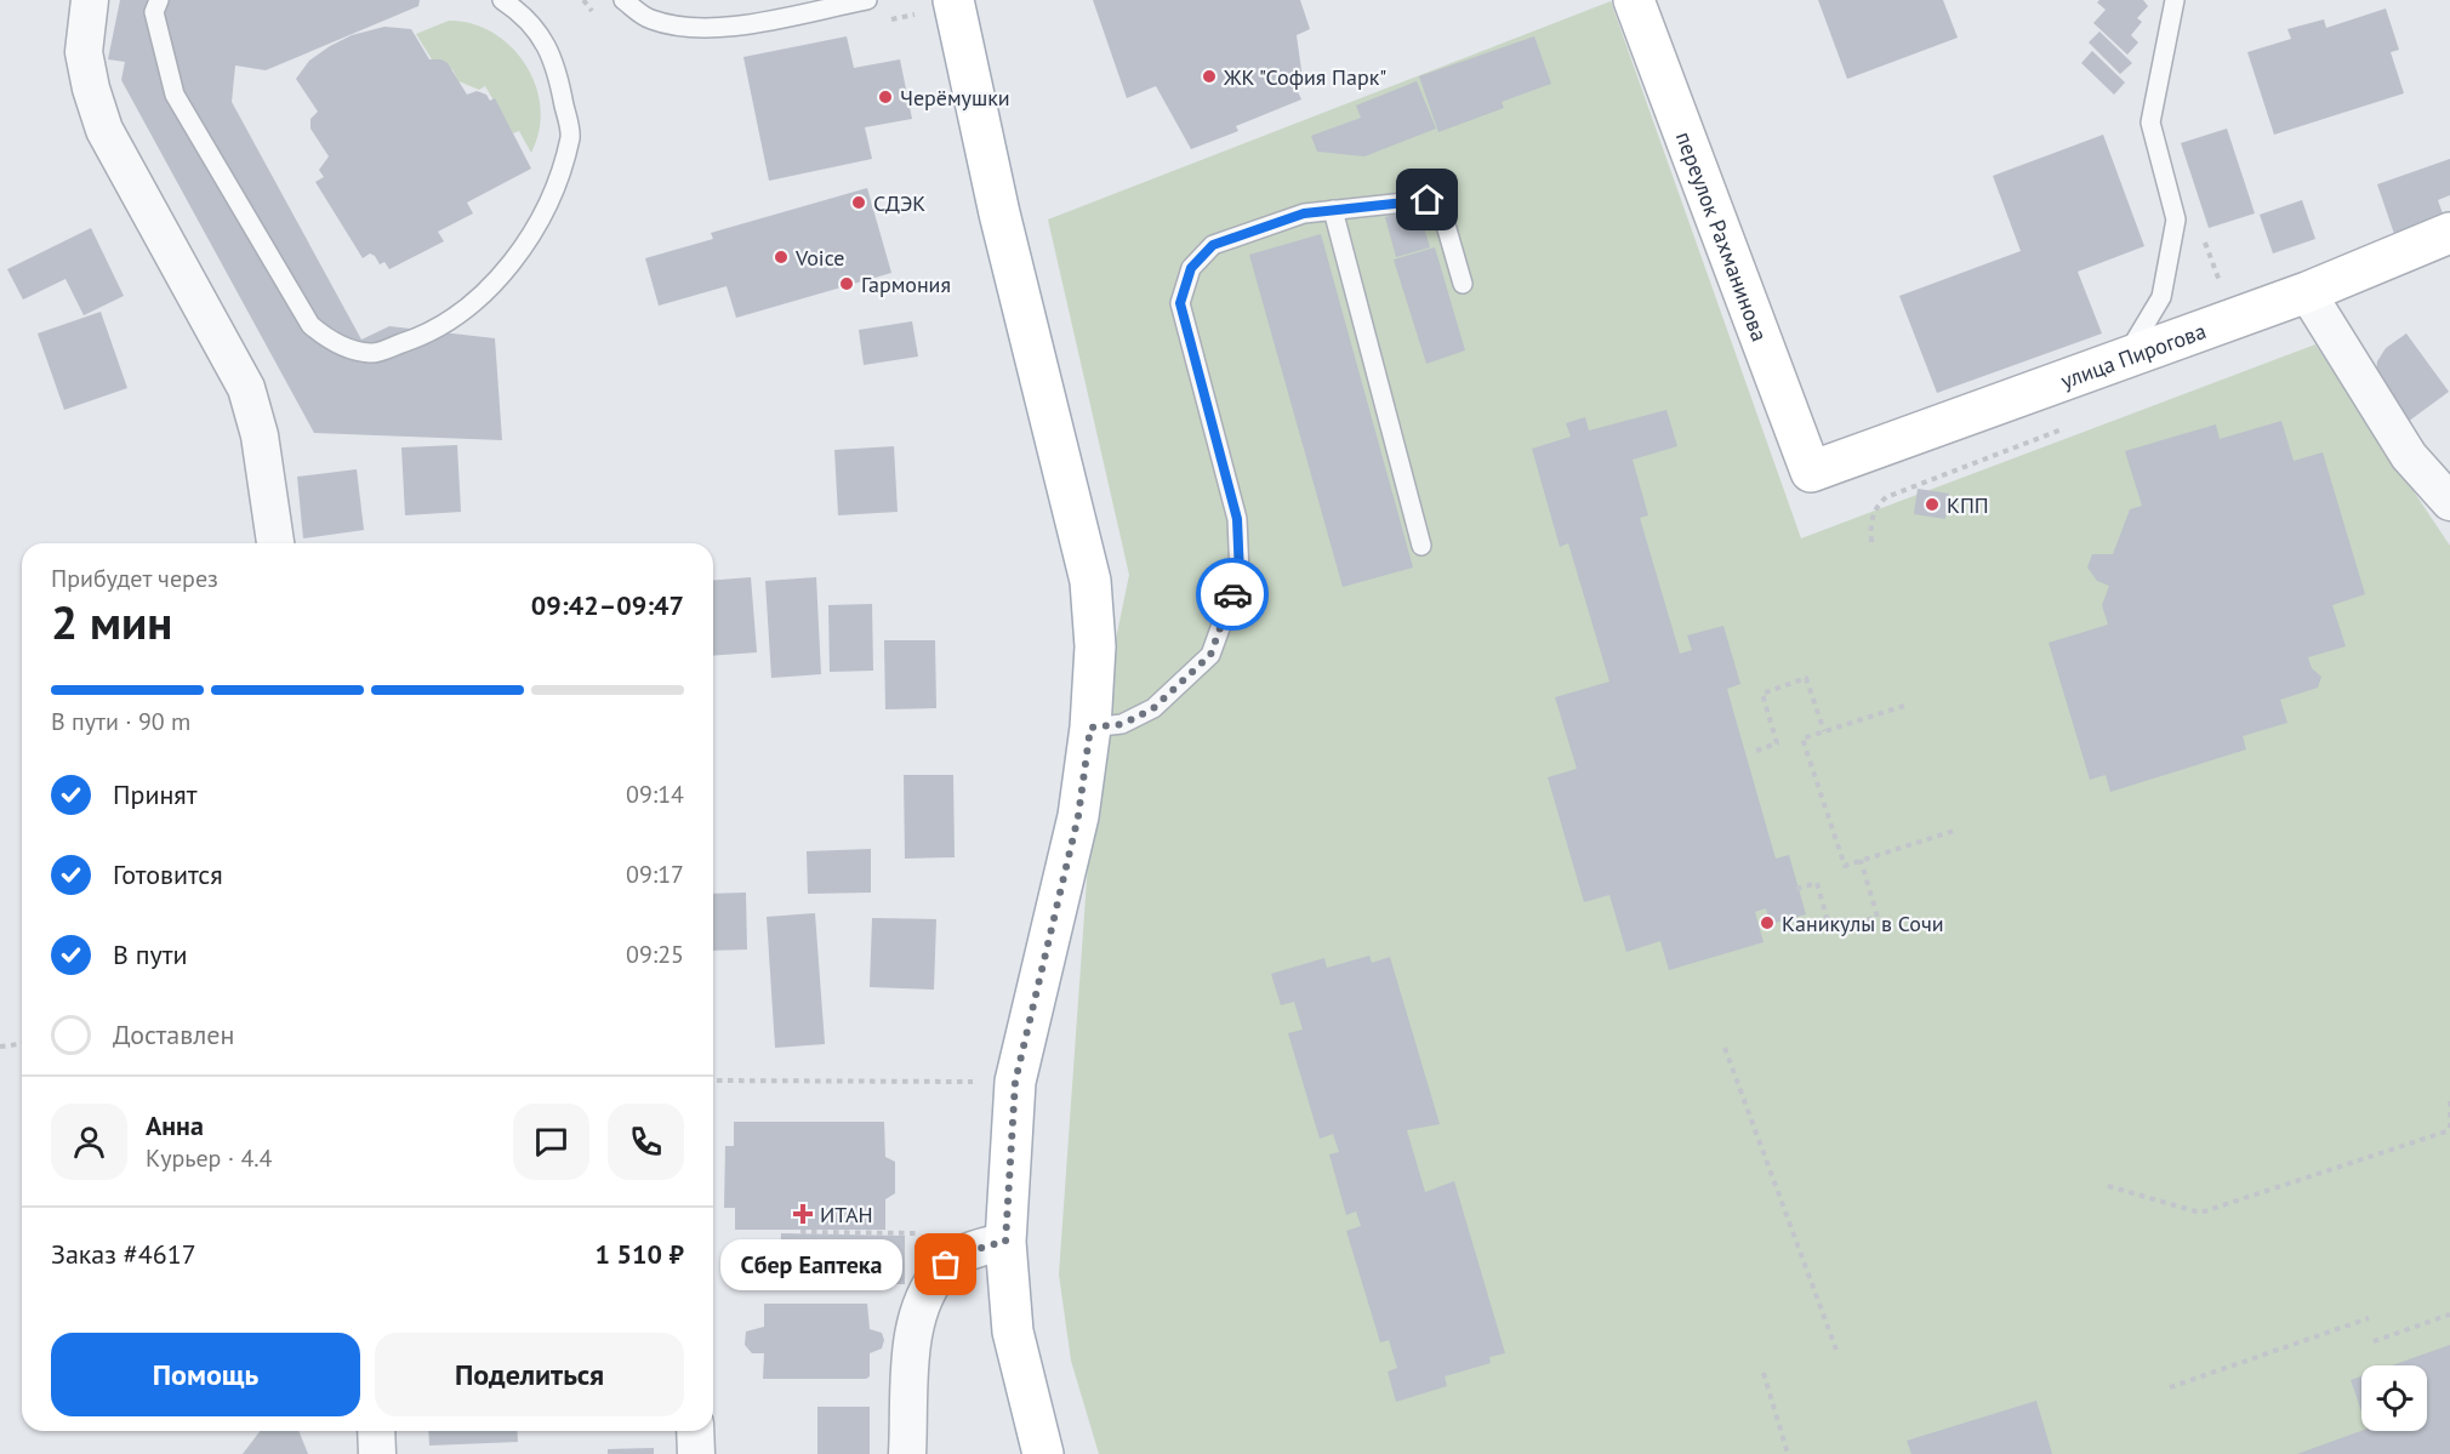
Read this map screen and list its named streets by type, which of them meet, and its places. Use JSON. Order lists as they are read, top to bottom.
{
  "streets": {
    "main road": ["переулок Рахманинова", "улица Пирогова"]
  },
  "crossings": [
    ["переулок Рахманинова", "улица Пирогова"]
  ],
  "places": {
    "other": [
      "ЖК \"София Парк\"",
      "Черёмушки",
      "СДЭК",
      "Voice",
      "Гармония",
      "КПП",
      "Каникулы в Сочи",
      "Сбер Еаптека"
    ],
    "health": ["ИТАН"]
  },
  "page": {
    "heading": ["2 мин", "Прибудет через", "09:42–09:47"],
    "panel": [
      "Анна",
      "Курьер · 4.4",
      "Заказ #4617",
      "1 510 ₽"
    ],
    "bar": "В пути · 90 m",
    "list": [
      ["Принят", "09:14"],
      ["Готовится", "09:17"],
      ["В пути", "09:25"],
      "Доставлен"
    ],
    "bubble": "Сбер Еаптека",
    "buttons": ["Помощь", "Поделиться"]
  }
}
